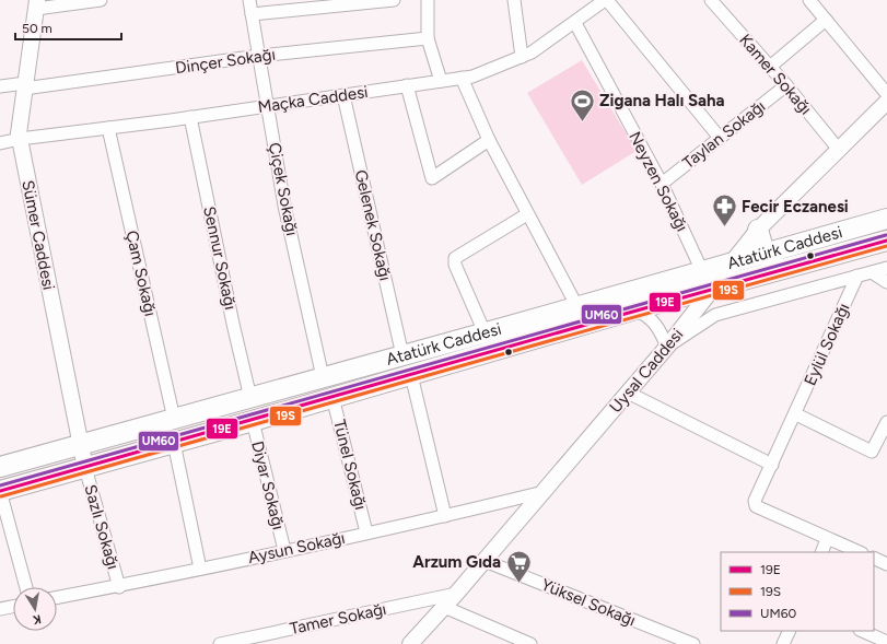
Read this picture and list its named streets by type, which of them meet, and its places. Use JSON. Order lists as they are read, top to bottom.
{
  "streets": {
    "main road": ["Atatürk Caddesi"],
    "street": [
      "Dinçer Sokağı",
      "Kamer Sokağı",
      "Maçka Caddesi",
      "Taylan Sokağı",
      "Neyzen Sokağı",
      "Çiçek Sokağı",
      "Gelenek Sokağı",
      "Sümer Caddesi",
      "Sennur Sokağı",
      "Çam Sokağı",
      "Eylül Sokağı",
      "Uysal Caddesi",
      "Tünel Sokağı",
      "Diyar Sokağı",
      "Sazlı Sokağı",
      "Aysun Sokağı",
      "Yüksel Sokağı",
      "Tamer Sokağı"
    ]
  },
  "crossings": [
    ["Dinçer Sokağı", "Çiçek Sokağı"],
    ["Dinçer Sokağı", "Sümer Caddesi"],
    ["Kamer Sokağı", "Taylan Sokağı"],
    ["Kamer Sokağı", "Uysal Caddesi"],
    ["Maçka Caddesi", "Neyzen Sokağı"],
    ["Maçka Caddesi", "Çiçek Sokağı"],
    ["Maçka Caddesi", "Gelenek Sokağı"],
    ["Maçka Caddesi", "Sümer Caddesi"],
    ["Maçka Caddesi", "Sennur Sokağı"],
    ["Maçka Caddesi", "Çam Sokağı"],
    ["Taylan Sokağı", "Neyzen Sokağı"],
    ["Neyzen Sokağı", "Atatürk Caddesi"],
    ["Çiçek Sokağı", "Atatürk Caddesi"],
    ["Gelenek Sokağı", "Atatürk Caddesi"],
    ["Sümer Caddesi", "Atatürk Caddesi"],
    ["Sümer Caddesi", "Sazlı Sokağı"],
    ["Atatürk Caddesi", "Sennur Sokağı"],
    ["Atatürk Caddesi", "Çam Sokağı"],
    ["Atatürk Caddesi", "Uysal Caddesi"],
    ["Atatürk Caddesi", "Tünel Sokağı"],
    ["Atatürk Caddesi", "Diyar Sokağı"],
    ["Atatürk Caddesi", "Sazlı Sokağı"],
    ["Uysal Caddesi", "Aysun Sokağı"],
    ["Uysal Caddesi", "Yüksel Sokağı"],
    ["Uysal Caddesi", "Tamer Sokağı"],
    ["Tünel Sokağı", "Aysun Sokağı"],
    ["Diyar Sokağı", "Aysun Sokağı"],
    ["Sazlı Sokağı", "Aysun Sokağı"]
  ],
  "places": {
    "sports": ["Zigana Halı Saha"],
    "pharmacy": ["Fecir Eczanesi"],
    "supermarket": ["Arzum Gıda"]
  },
  "lines": ["transit line UM60", "transit line 19E", "transit line 19S"],
  "legend": ["19E", "19S", "UM60"],
  "scale_bar": "50 m",
  "north": "bottom"
}
